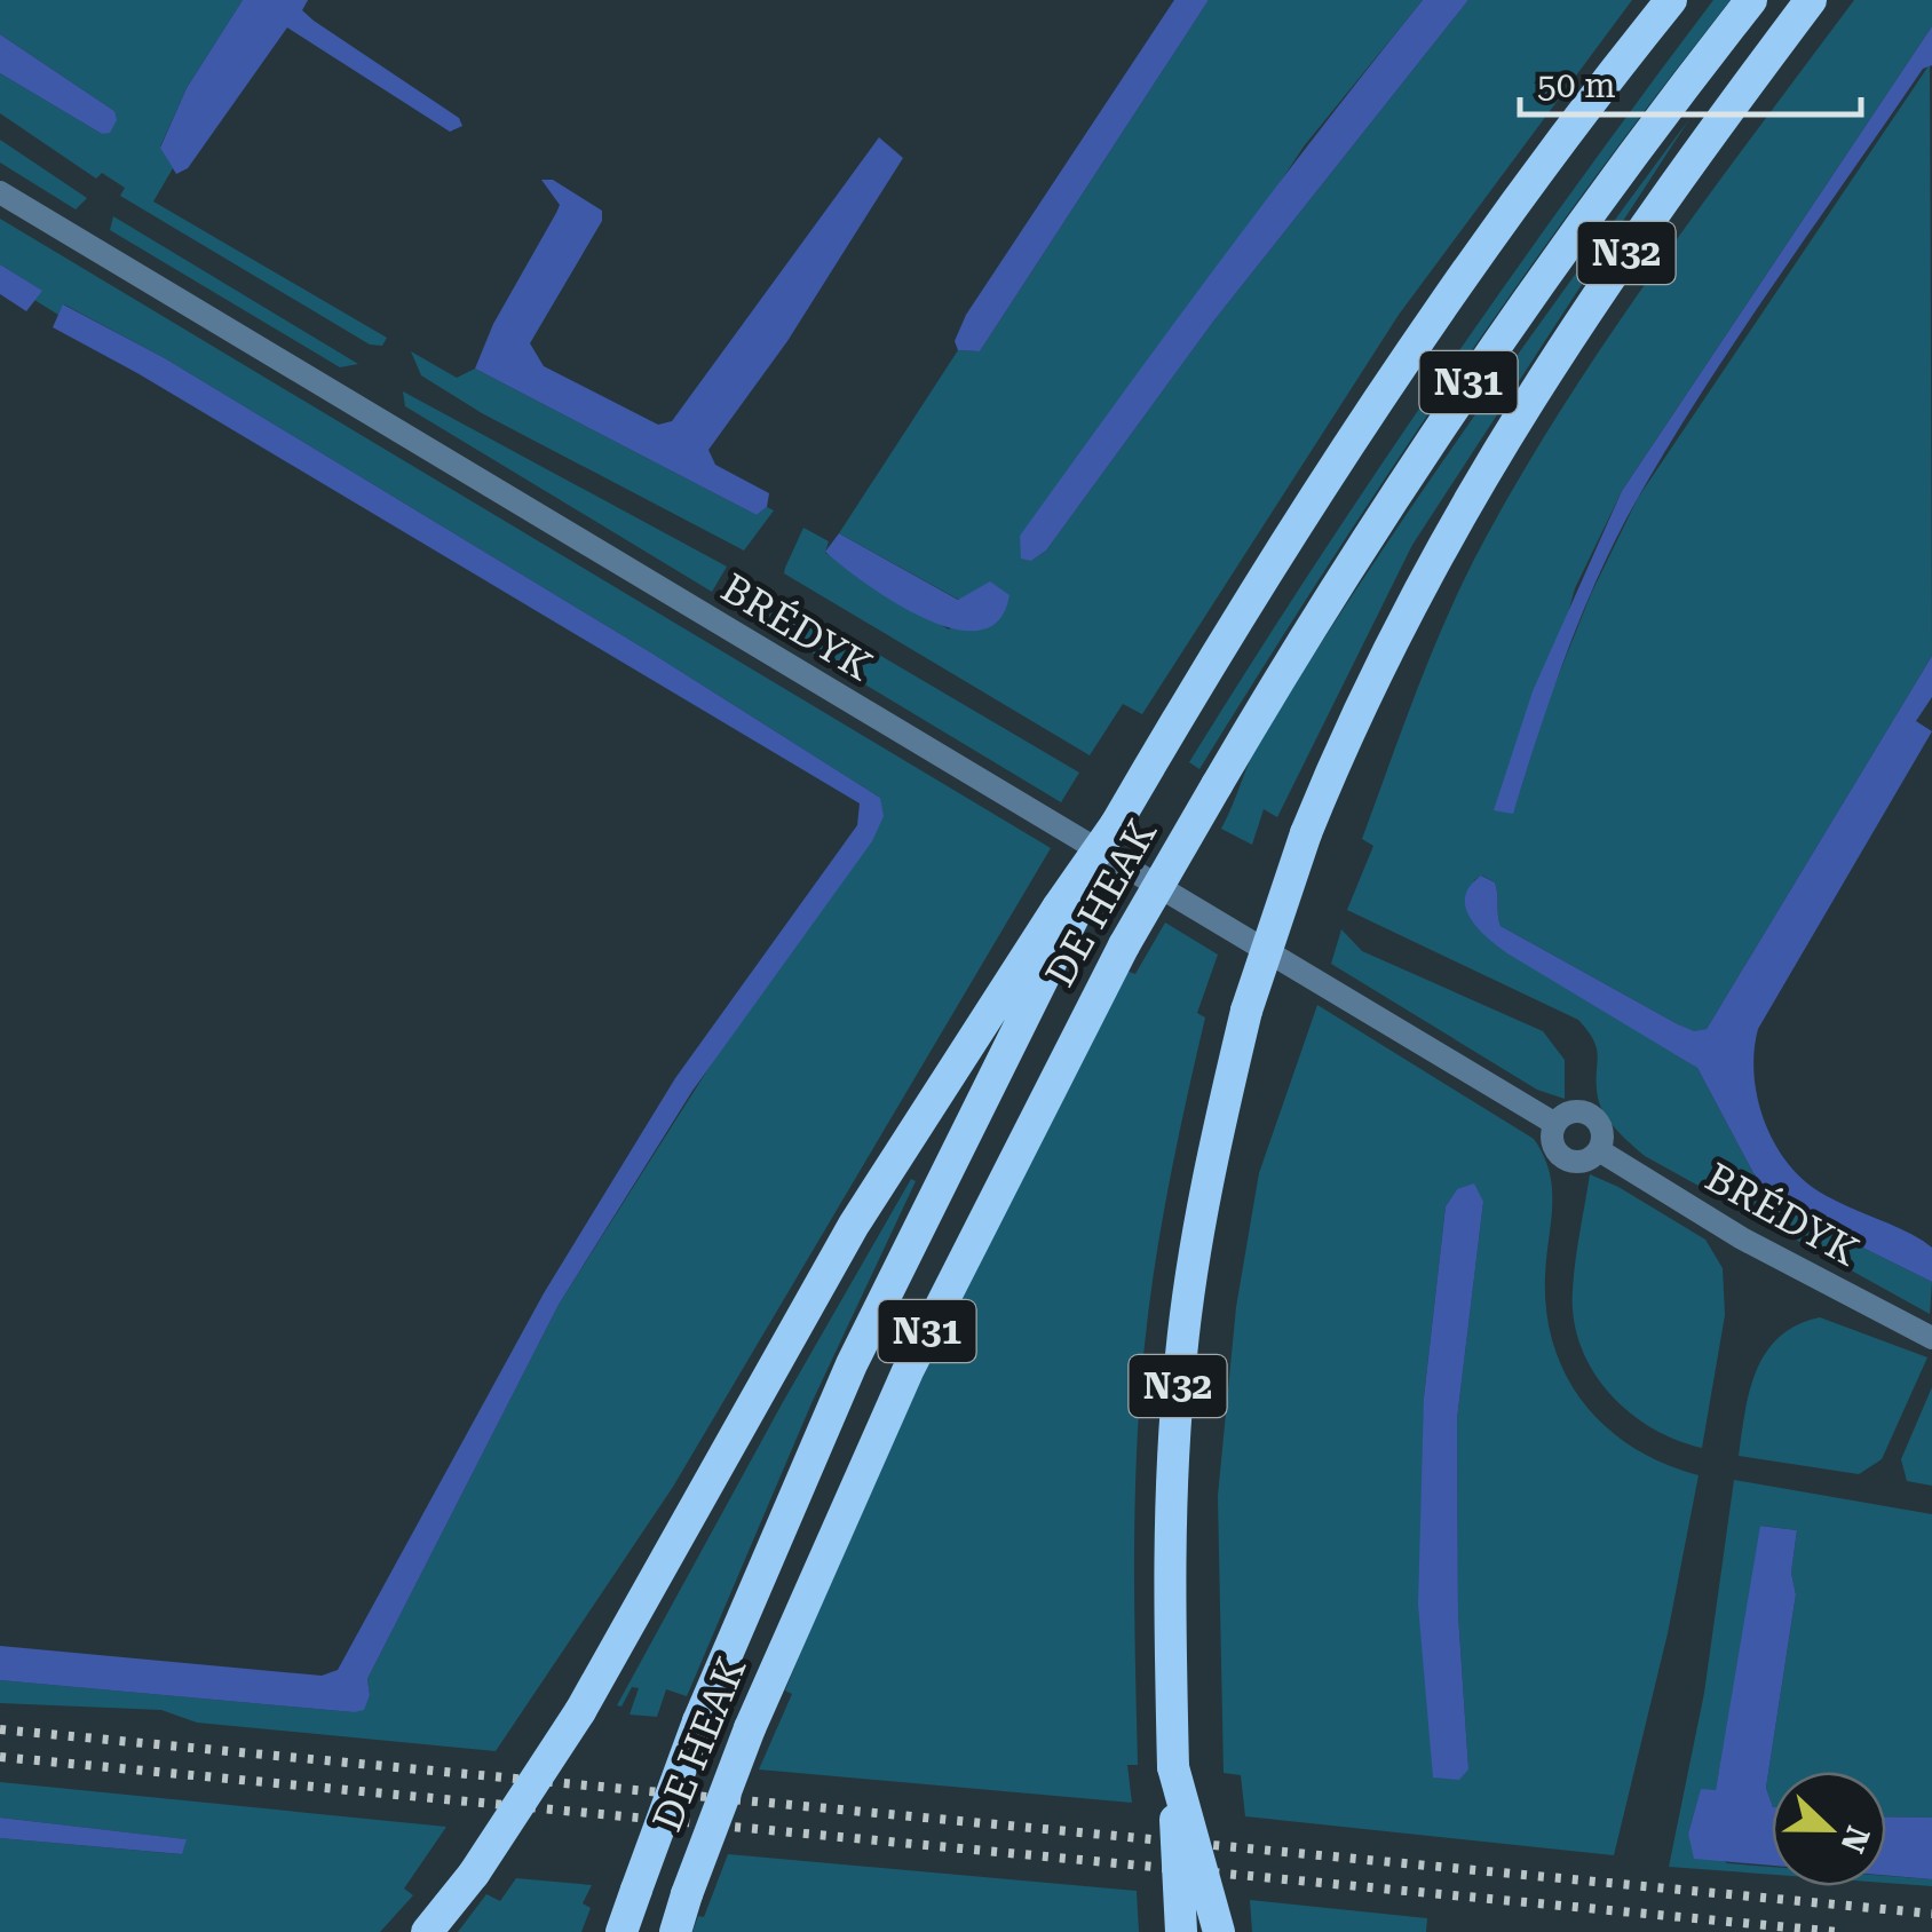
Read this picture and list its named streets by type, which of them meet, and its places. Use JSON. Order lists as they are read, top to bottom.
{
  "streets": {
    "highway": ["N32", "N31", "DE HEAK"],
    "street": ["BRÉDYK"]
  },
  "crossings": [
    ["N31", "DE HEAK"]
  ],
  "scale_bar": "50 m",
  "north": "right"
}
